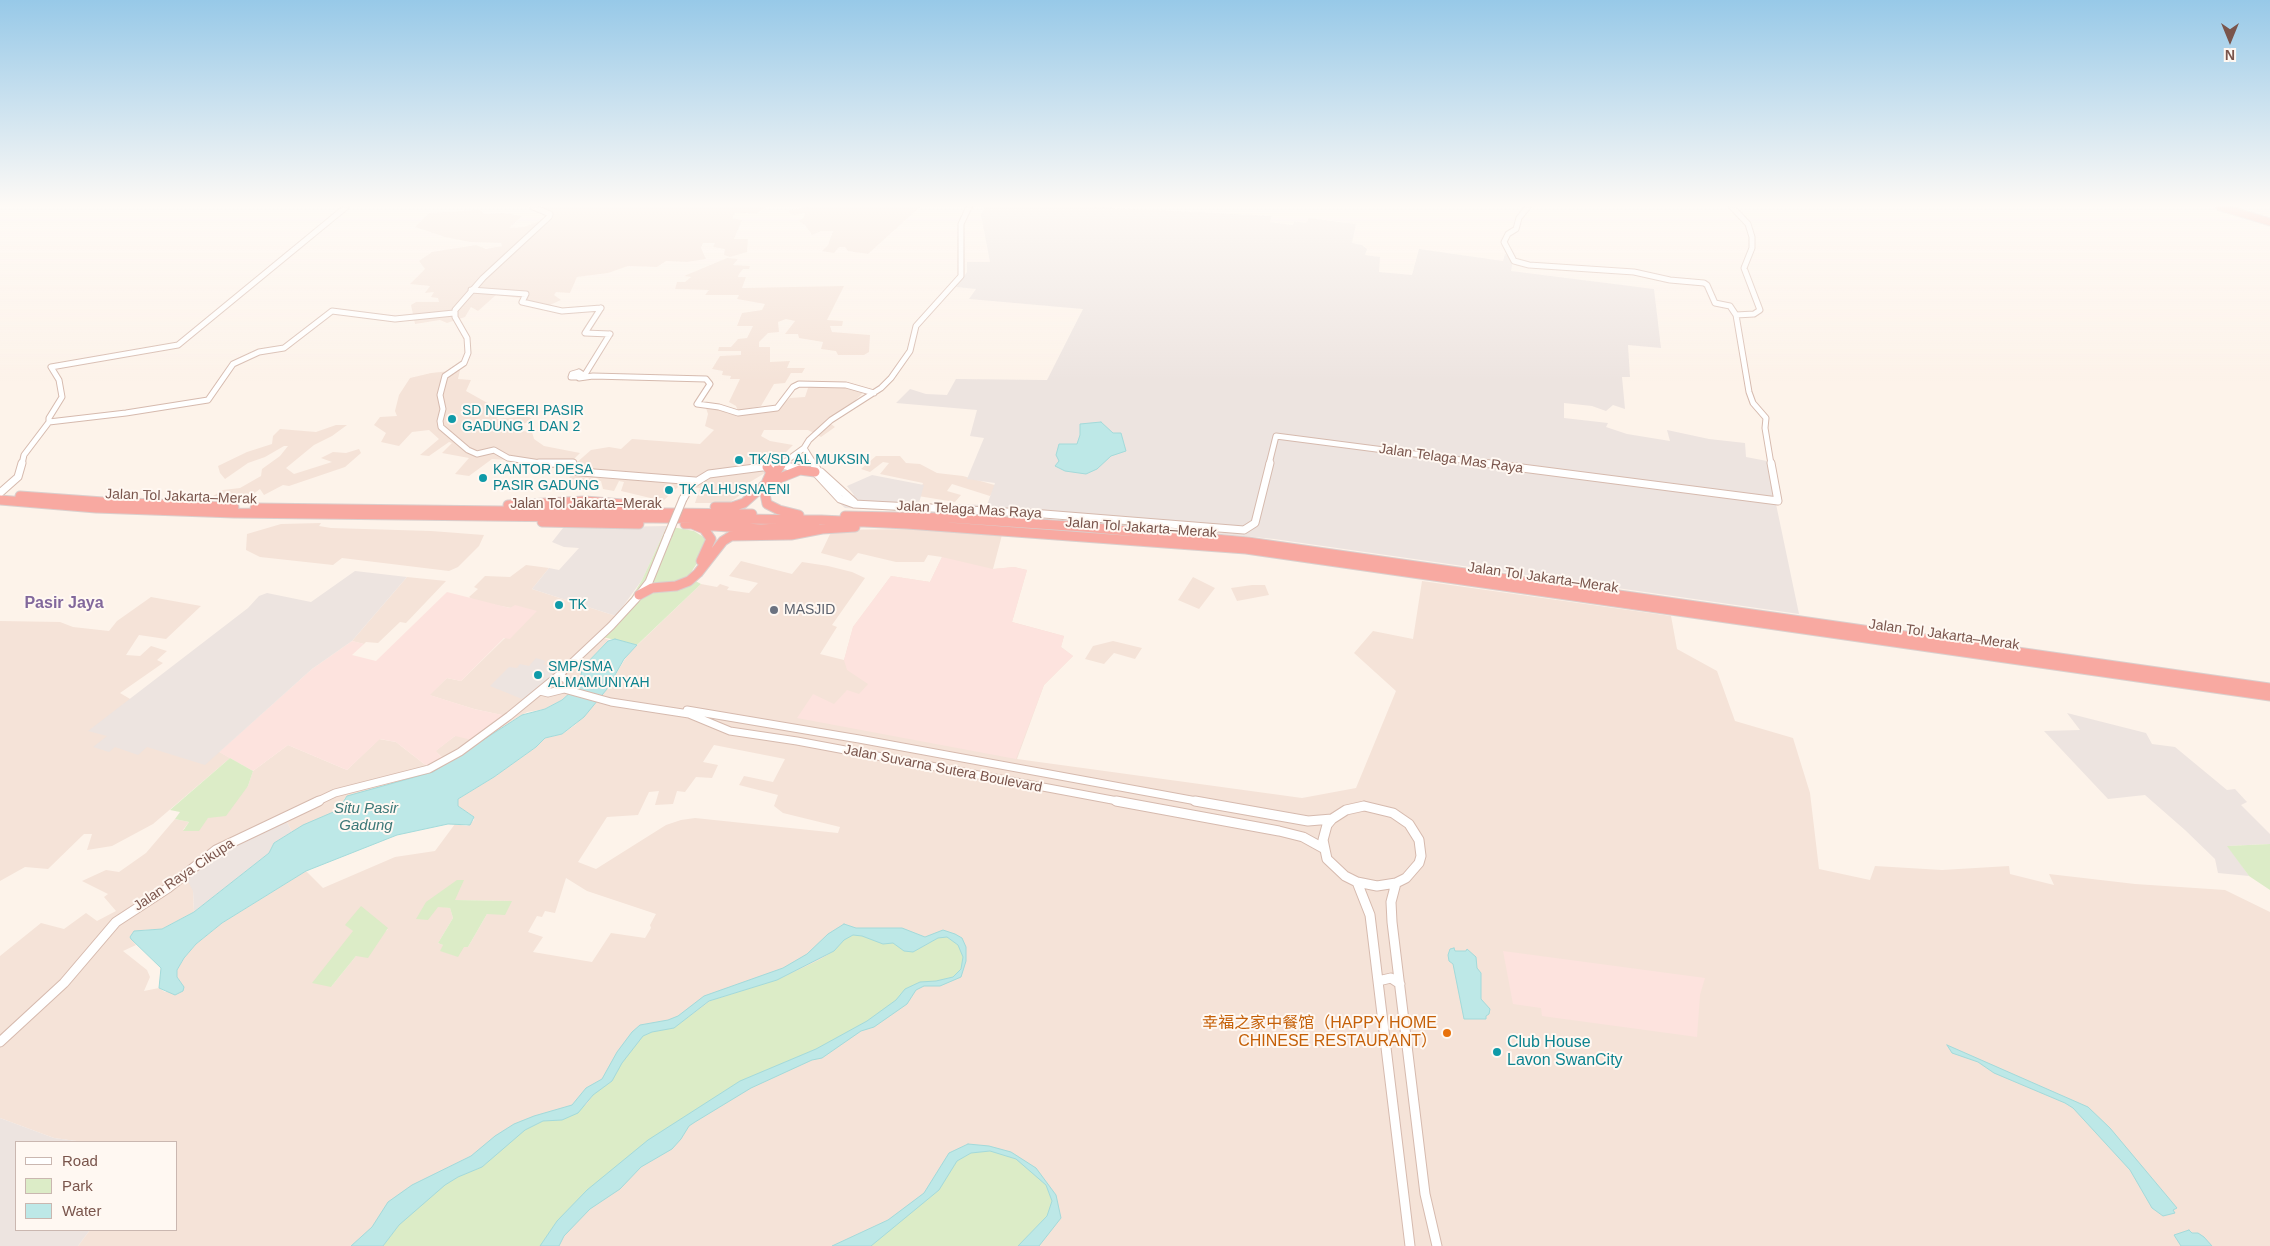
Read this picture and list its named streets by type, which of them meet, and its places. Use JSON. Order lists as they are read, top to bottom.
{
  "streets": {
    "highway": ["Jalan Tol Jakarta–Merak"],
    "street": ["Jalan Telaga Mas Raya", "Jalan Suvarna Sutera Boulevard", "Jalan Raya Cikupa"]
  },
  "districts": ["Pasir Jaya"],
  "water": ["Situ Pasir Gadung"],
  "places": [
    "SD NEGERI PASIR GADUNG 1 DAN 2",
    "TK/SD AL MUKSIN",
    "KANTOR DESA PASIR GADUNG",
    "TK ALHUSNAENI",
    "TK",
    "MASJID",
    "SMP/SMA ALMAMUNIYAH",
    "幸福之家中餐馆（HAPPY HOME CHINESE RESTAURANT）",
    "Club House Lavon SwanCity"
  ],
  "legend": ["Road", "Park", "Water"],
  "north": "bottom"
}
